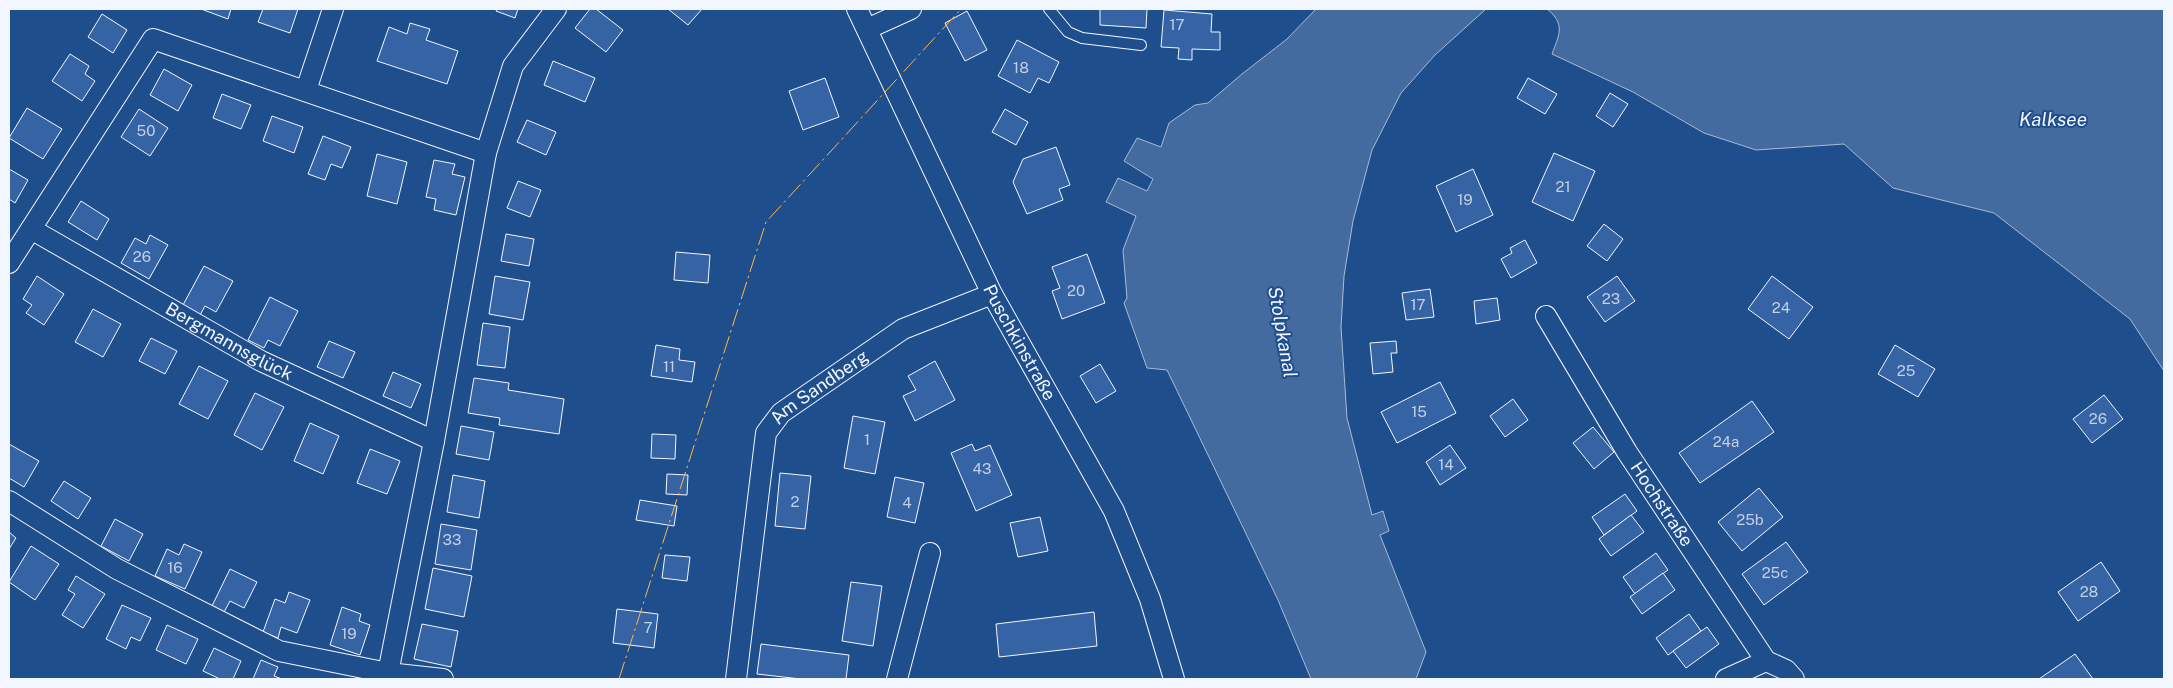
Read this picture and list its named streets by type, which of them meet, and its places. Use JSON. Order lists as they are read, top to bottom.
{
  "streets": {
    "street": [
      "Bergmannsglück",
      "Puschkinstraße",
      "Am Sandberg",
      "Hochstraße"
    ]
  },
  "crossings": [
    ["Puschkinstraße", "Am Sandberg"]
  ],
  "water": ["Kalksee", "Stolpkanal"],
  "house_numbers": [
    "17",
    "18",
    "50",
    "21",
    "19",
    "26",
    "20",
    "23",
    "17",
    "24",
    "11",
    "25",
    "15",
    "26",
    "1",
    "24a",
    "14",
    "43",
    "2",
    "4",
    "25b",
    "33",
    "16",
    "25c",
    "28",
    "7",
    "19"
  ]
}
